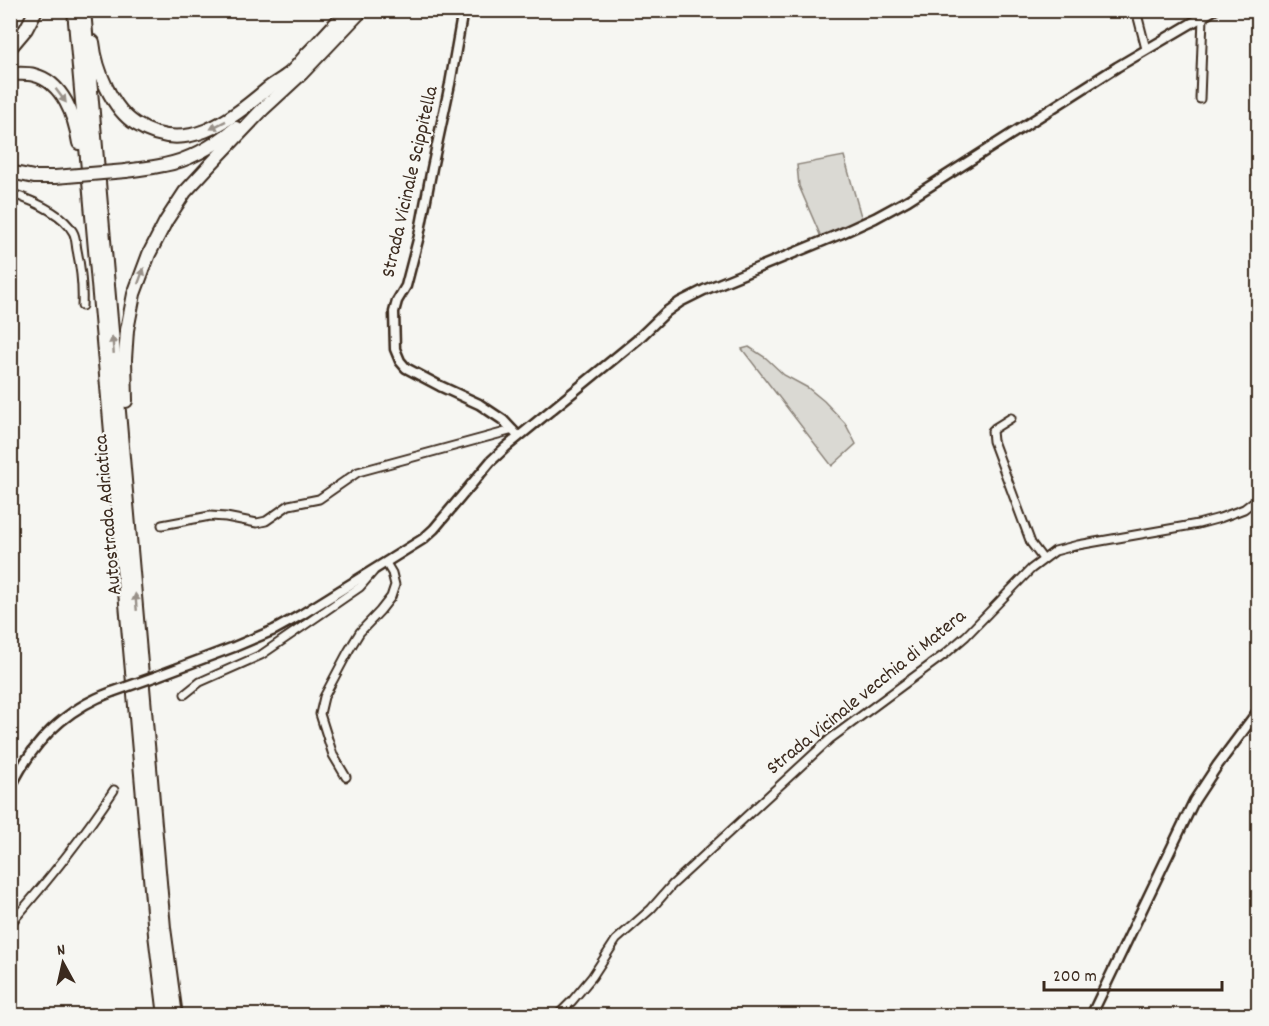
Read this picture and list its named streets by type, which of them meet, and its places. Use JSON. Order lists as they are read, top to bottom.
{
  "streets": {
    "highway": ["Autostrada Adriatica"],
    "street": ["Strada Vicinale Scippitella", "Strada Vicinale vecchia di Matera"]
  },
  "scale_bar": "200 m",
  "north": "top"
}
